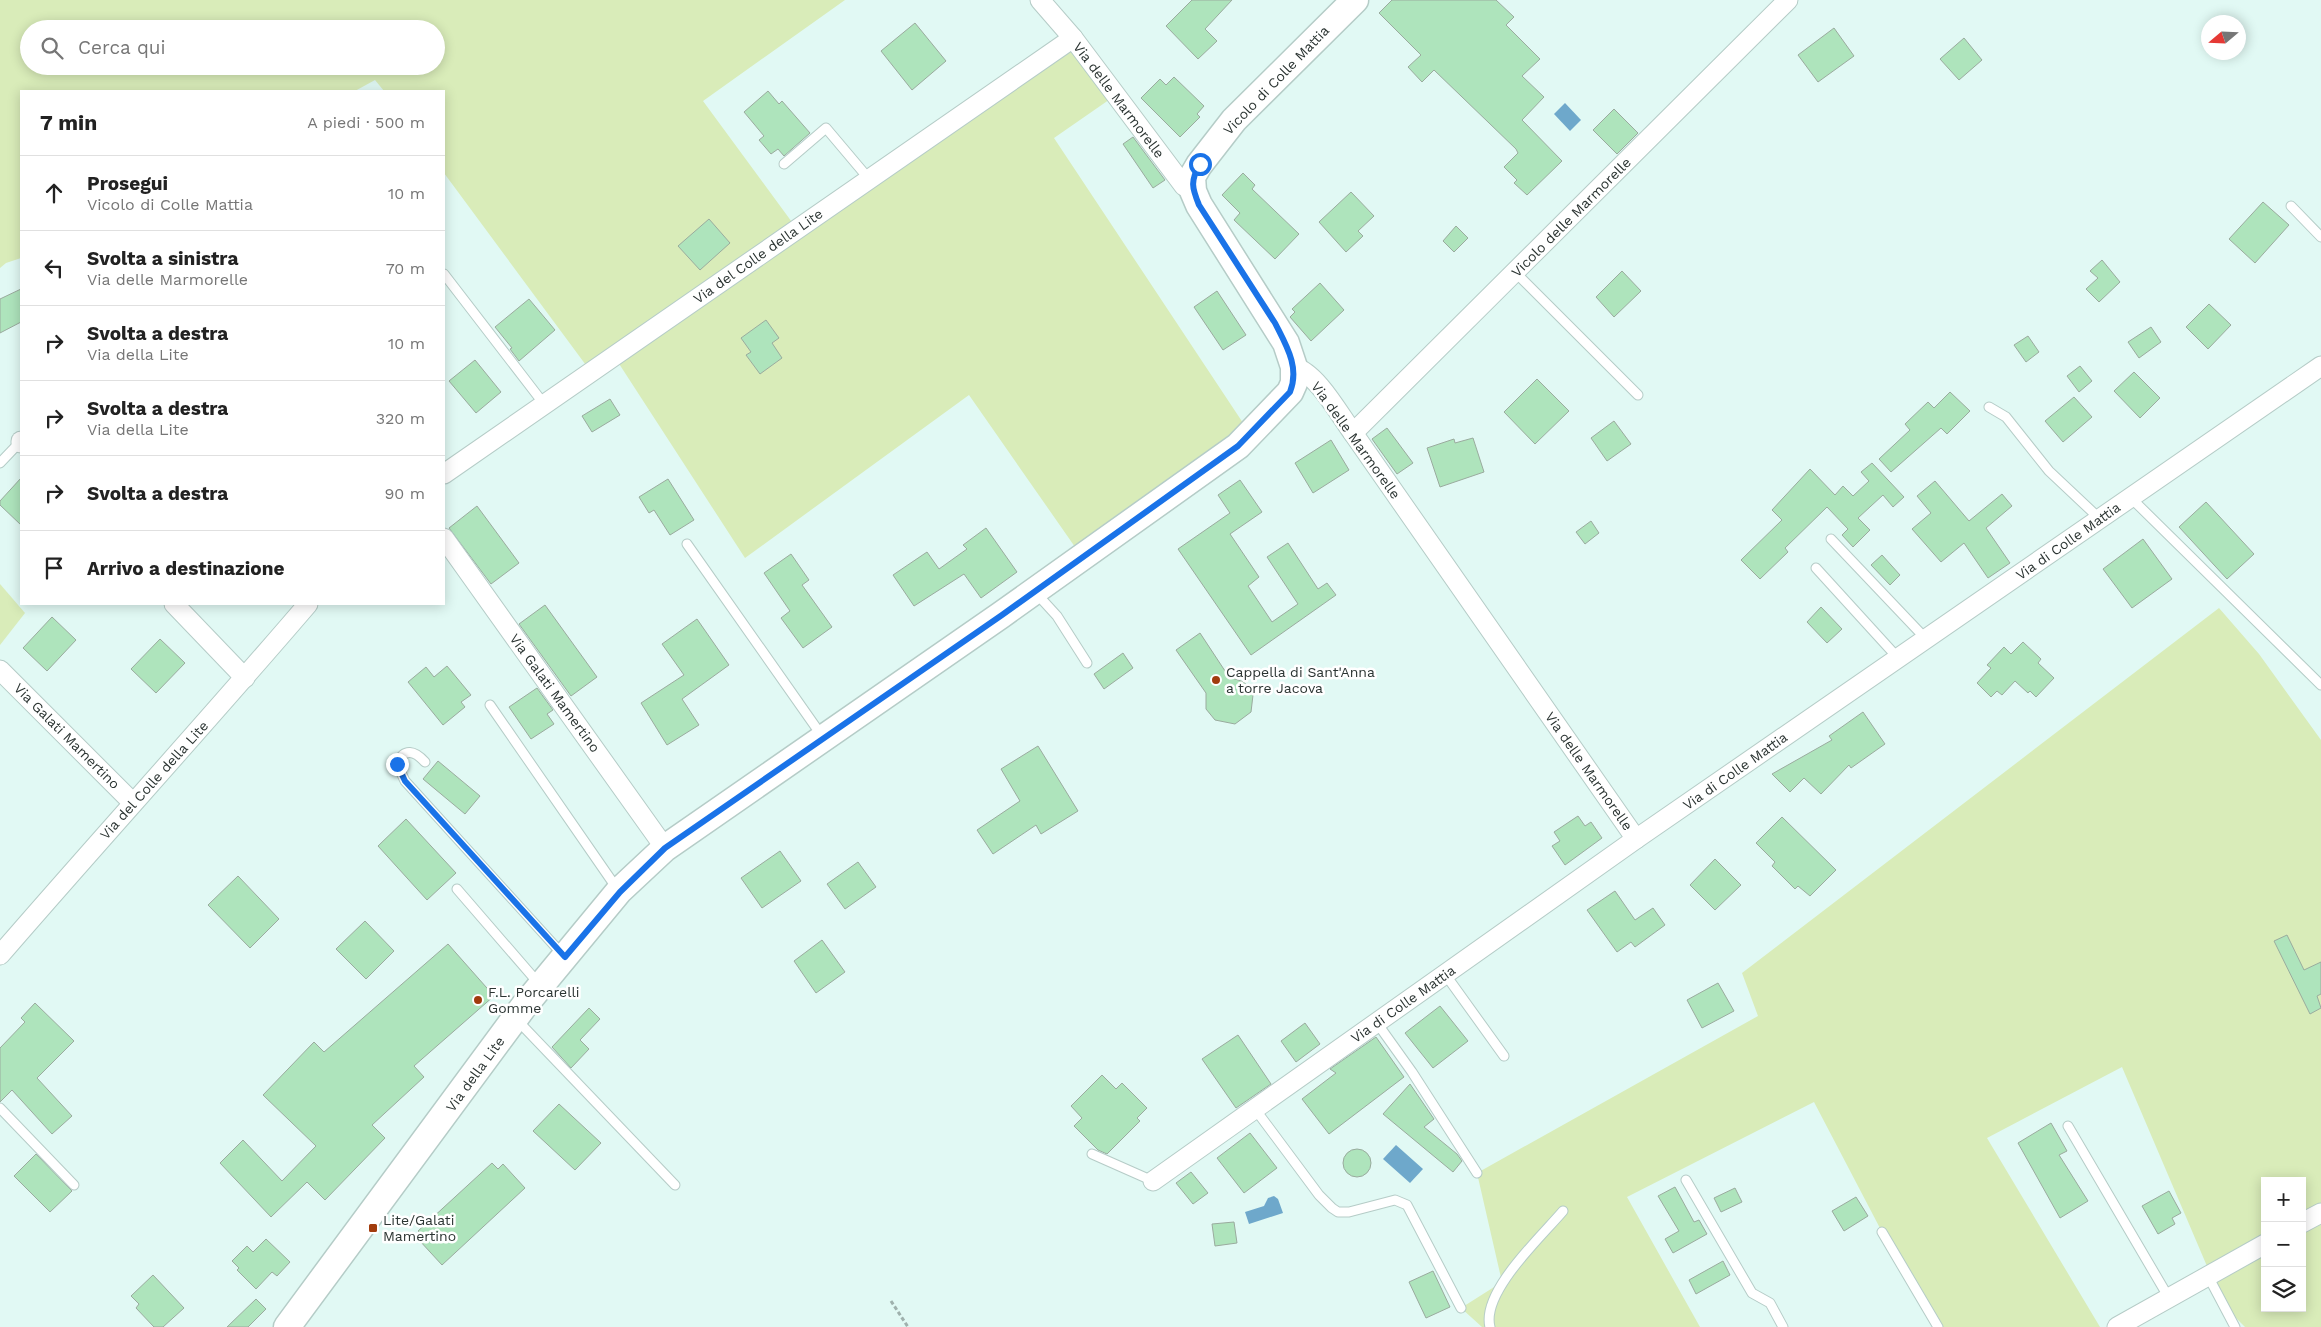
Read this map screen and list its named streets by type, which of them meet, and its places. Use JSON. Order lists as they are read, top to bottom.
{
  "streets": {
    "street": [
      "Vicolo di Colle Mattia",
      "Via delle Marmorelle",
      "Vicolo delle Marmorelle",
      "Via del Colle della Lite",
      "Via di Colle Mattia",
      "Via Galati Mamertino",
      "Via della Lite"
    ]
  },
  "crossings": [
    ["Vicolo di Colle Mattia", "Via delle Marmorelle"],
    ["Via delle Marmorelle", "Vicolo delle Marmorelle"],
    ["Via delle Marmorelle", "Via del Colle della Lite"],
    ["Via delle Marmorelle", "Via di Colle Mattia"],
    ["Via delle Marmorelle", "Via della Lite"],
    ["Via del Colle della Lite", "Via Galati Mamertino"],
    ["Via Galati Mamertino", "Via della Lite"]
  ],
  "places": {
    "other": ["Cappella di Sant'Anna a torre Jacova", "F.L. Porcarelli Gomme"],
    "transit": ["Lite/Galati Mamertino"]
  },
  "north": "left",
  "page": {
    "search": "Cerca qui",
    "heading": ["7 min", "A piedi · 500 m"],
    "list": [
      ["Prosegui", "Vicolo di Colle Mattia", "10 m"],
      ["Svolta a sinistra", "Via delle Marmorelle", "70 m"],
      ["Svolta a destra", "Via della Lite", "10 m"],
      ["Svolta a destra", "Via della Lite", "320 m"],
      ["Svolta a destra", "90 m"],
      "Arrivo a destinazione"
    ],
    "map_buttons": ["+", "−"]
  }
}
